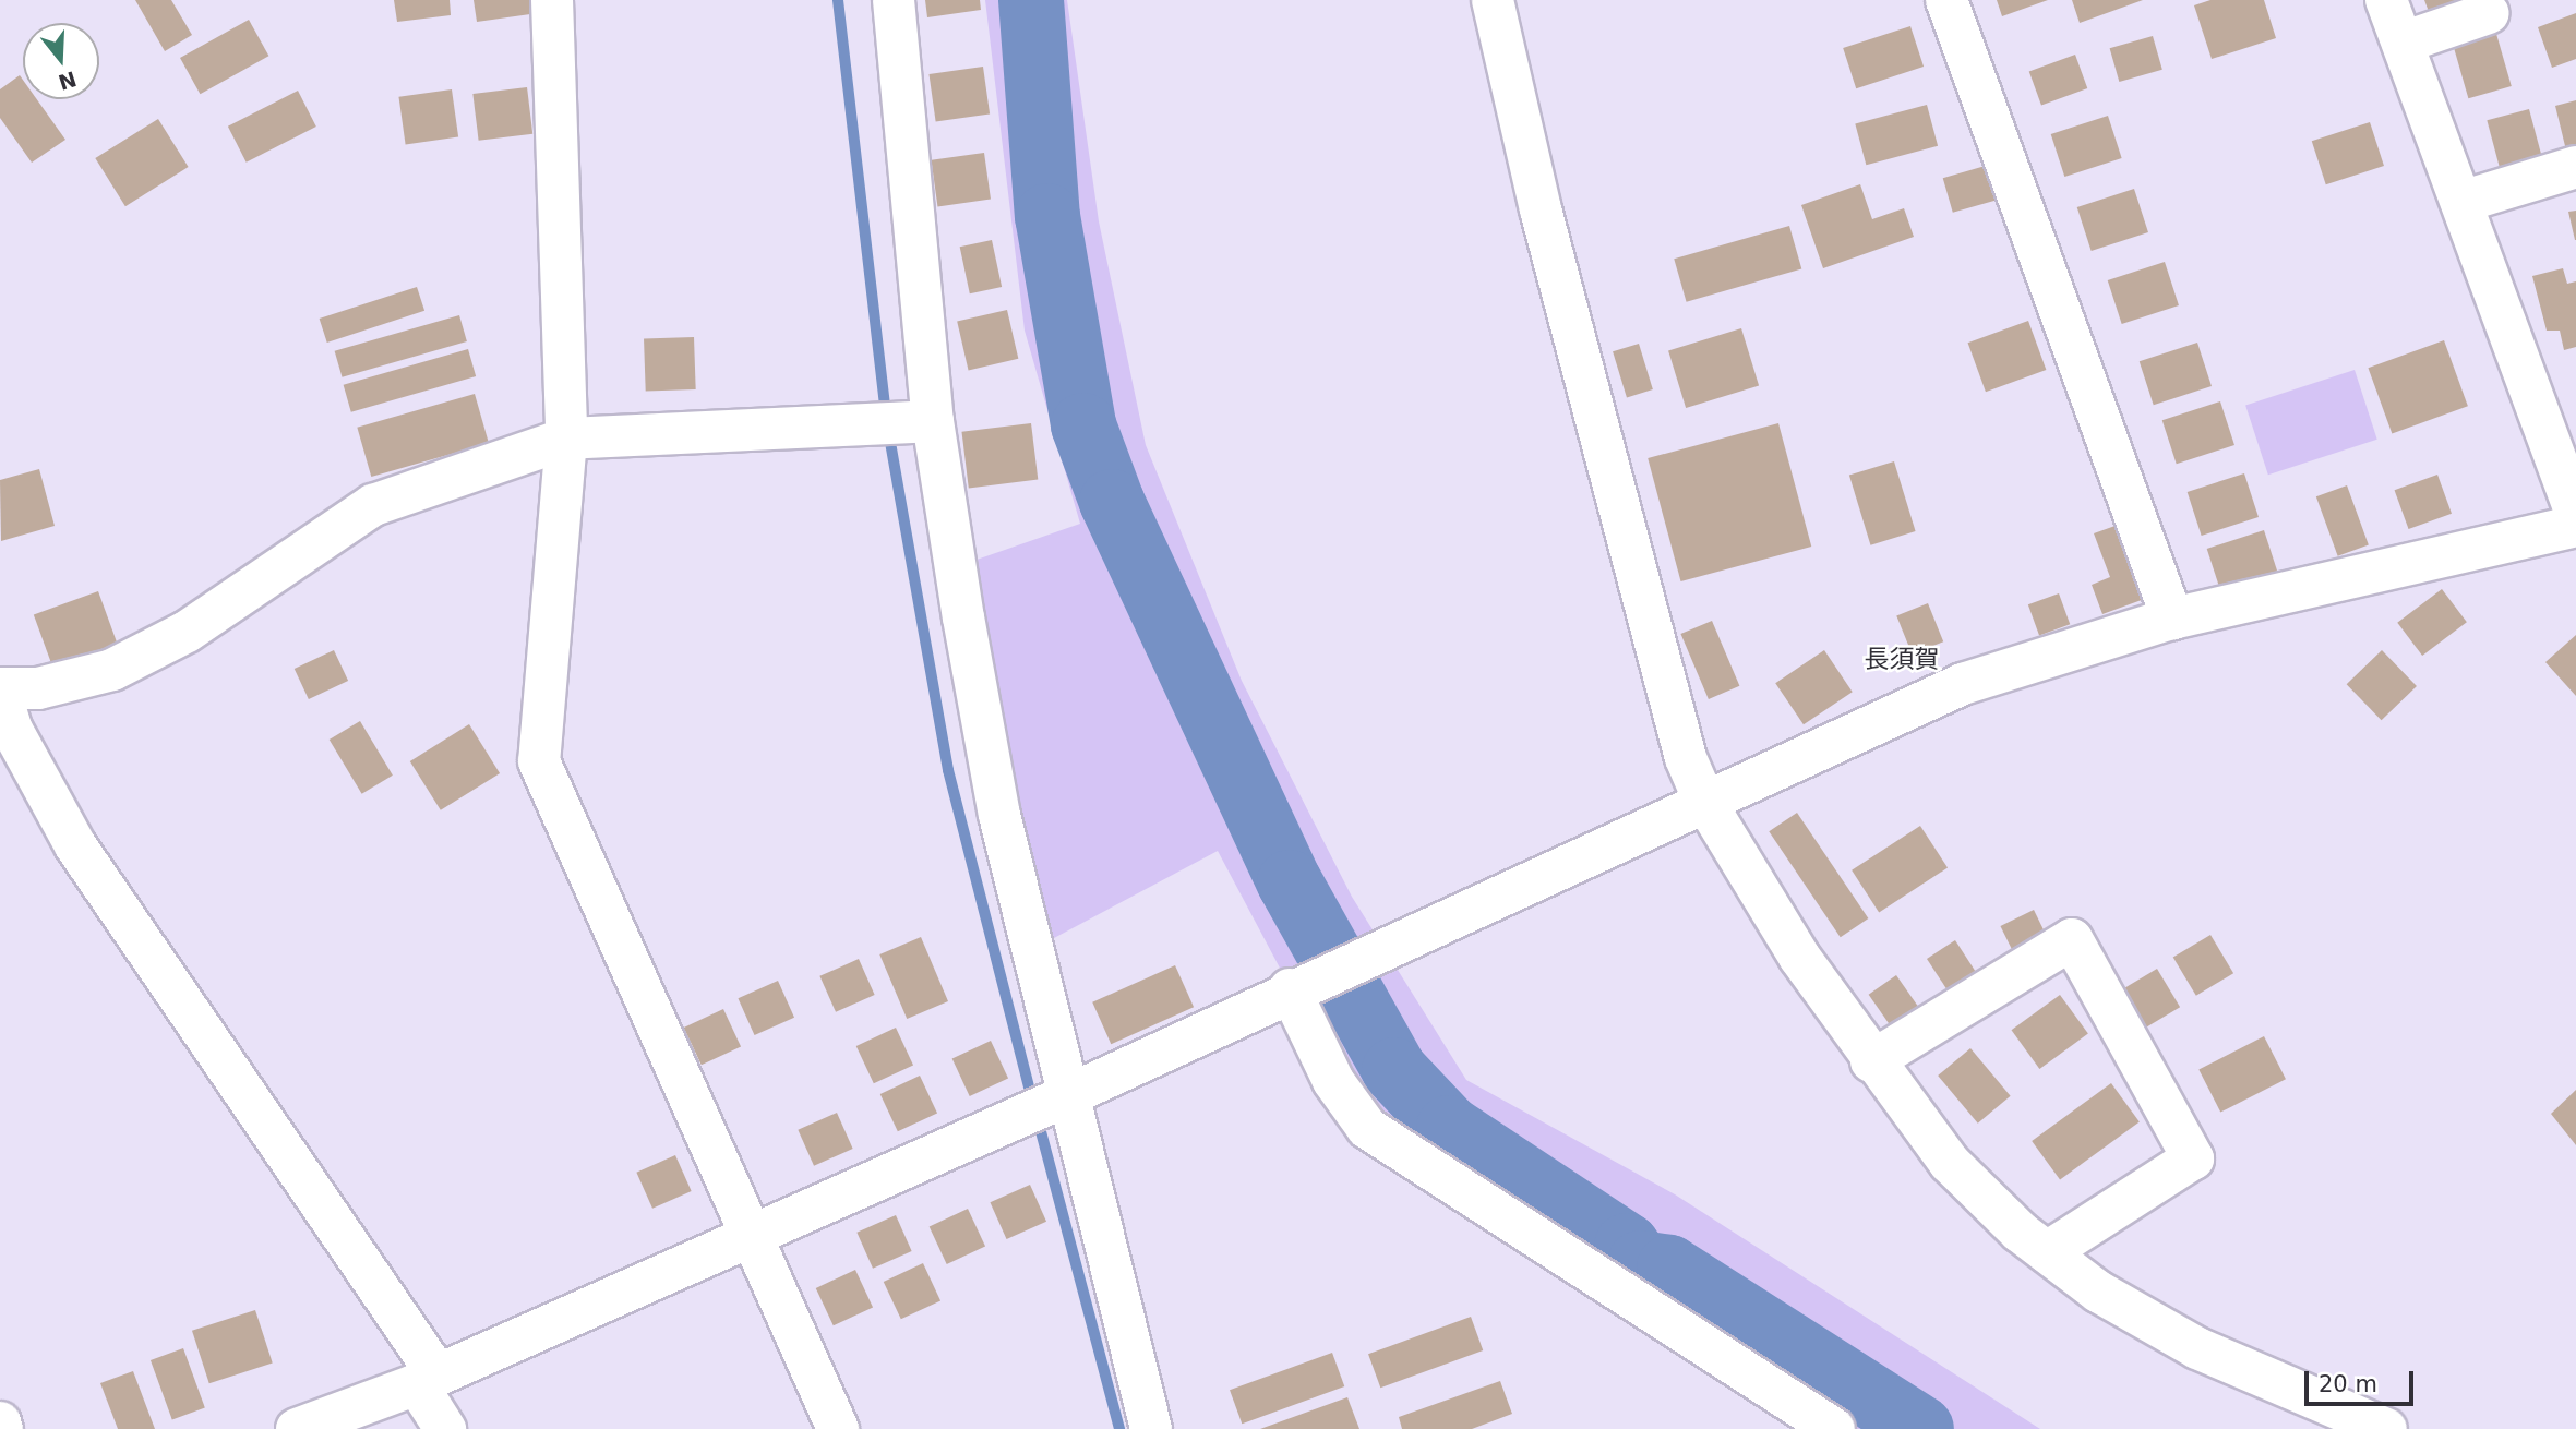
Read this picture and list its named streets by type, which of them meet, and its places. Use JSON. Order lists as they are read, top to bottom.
{
  "districts": ["長須賀"],
  "scale_bar": "20 m",
  "north": "bottom"
}
